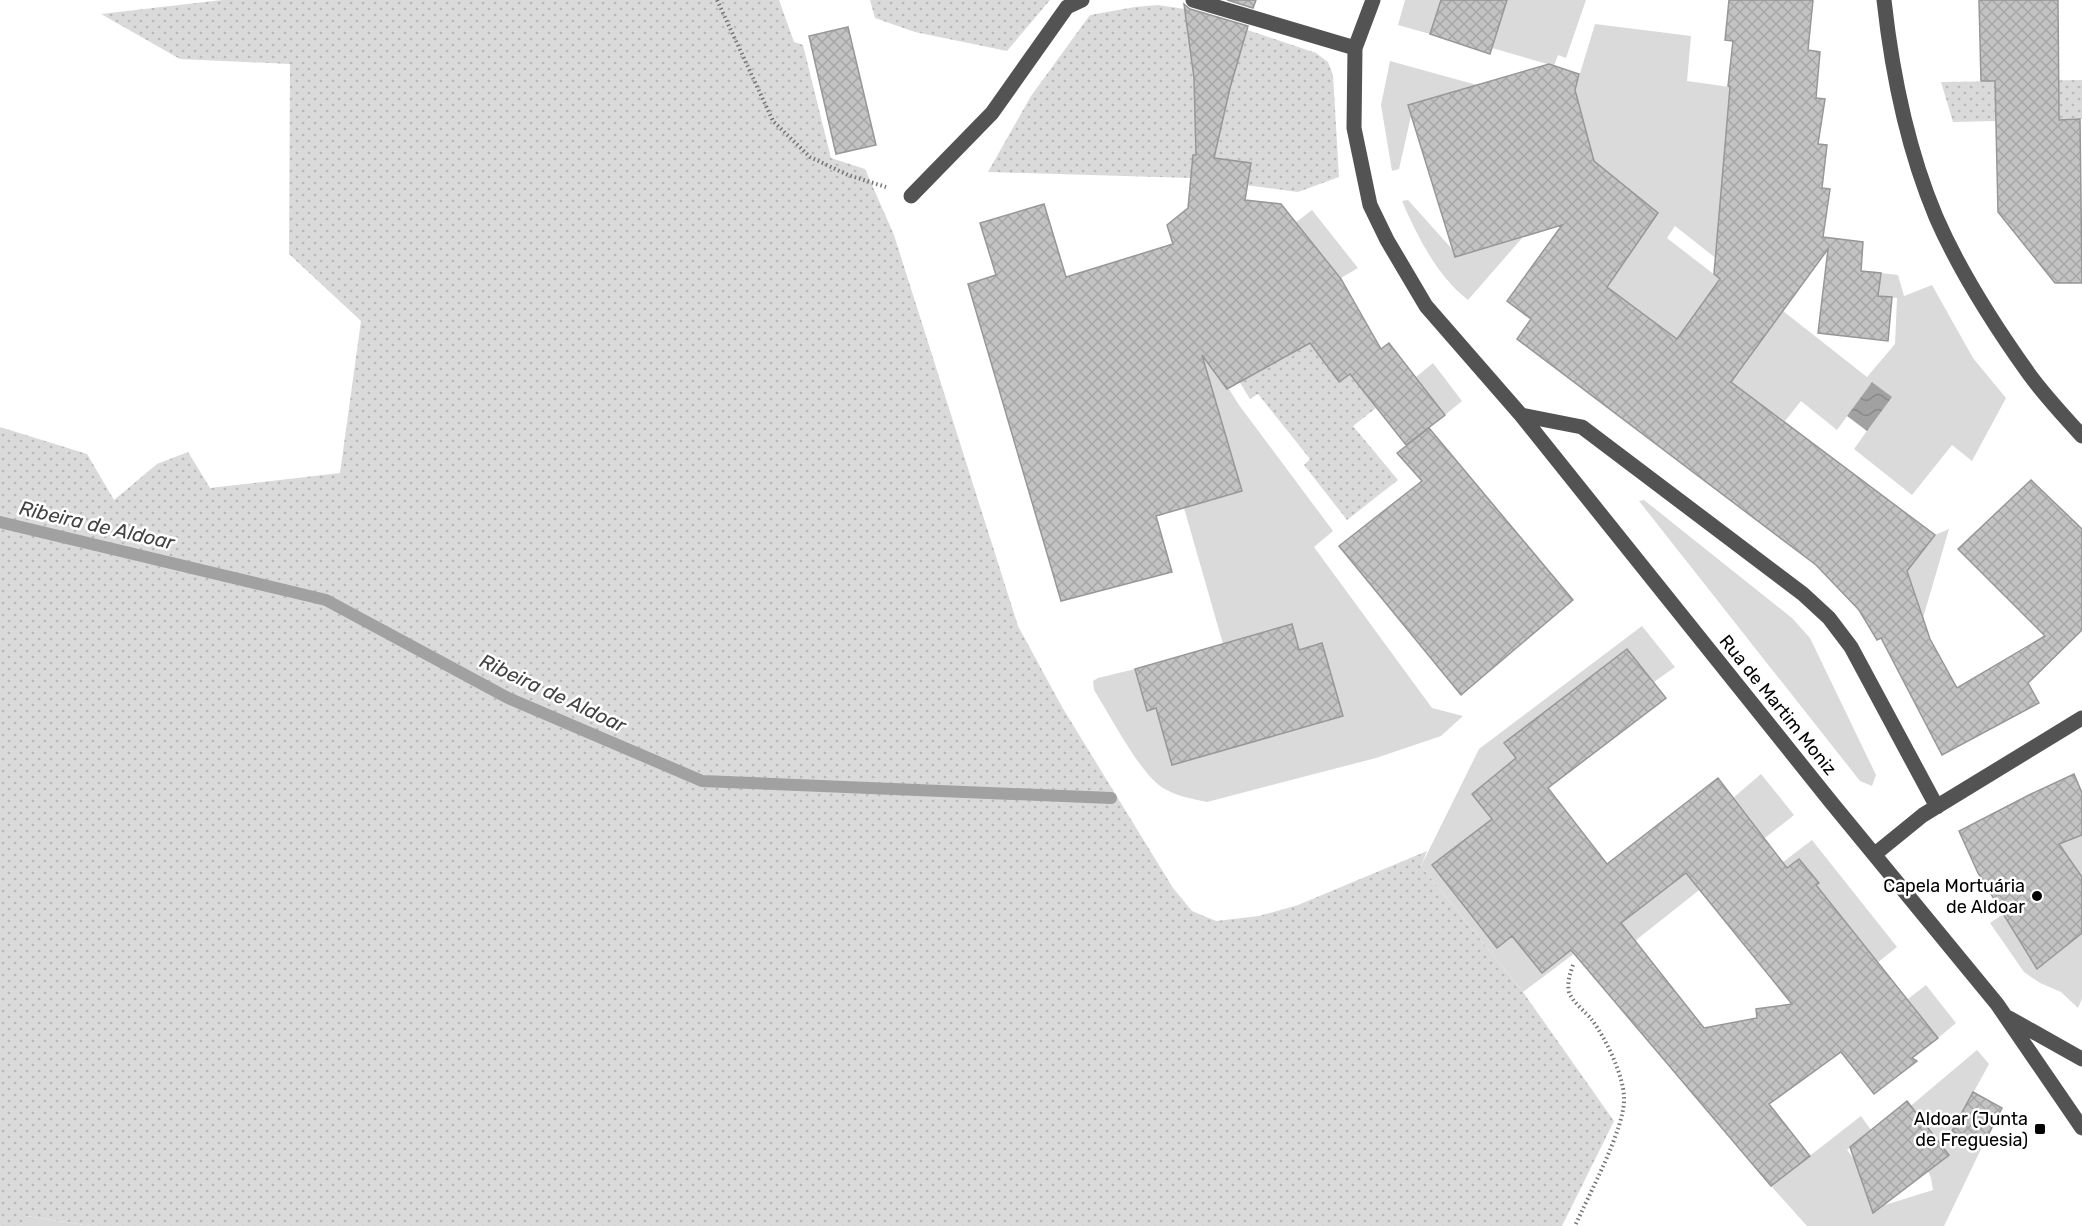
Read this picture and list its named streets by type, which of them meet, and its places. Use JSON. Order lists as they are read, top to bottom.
{
  "streets": {
    "street": ["Rua de Martim Moniz"]
  },
  "water": ["Ribeira de Aldoar"],
  "places": {
    "other": ["Capela Mortuária de Aldoar"],
    "transit": ["Aldoar (Junta de Freguesia)"]
  }
}
